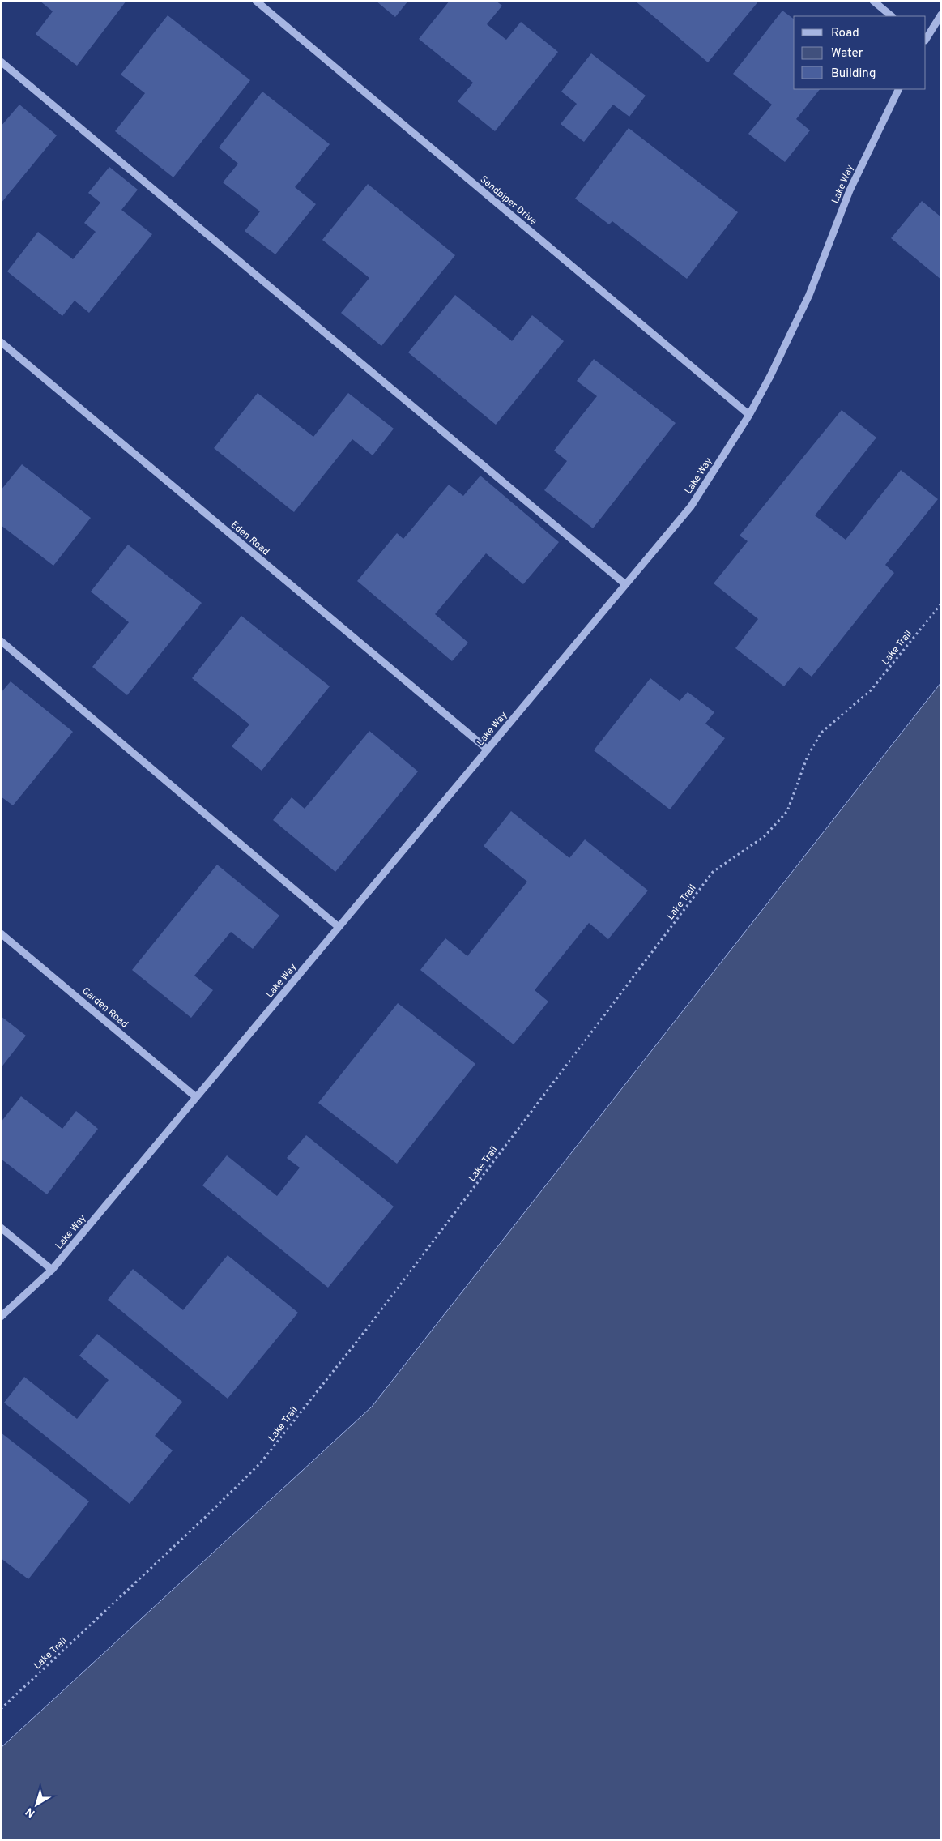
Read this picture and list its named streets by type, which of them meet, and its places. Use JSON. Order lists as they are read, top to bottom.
{
  "streets": {
    "street": [
      "Lake Way",
      "Sandpiper Drive",
      "Eden Road",
      "Garden Road"
    ],
    "path": ["Lake Trail"]
  },
  "crossings": [
    ["Lake Way", "Sandpiper Drive"],
    ["Lake Way", "Eden Road"],
    ["Lake Way", "Garden Road"]
  ],
  "legend": ["Road", "Water", "Building"],
  "north": "bottom left"
}
